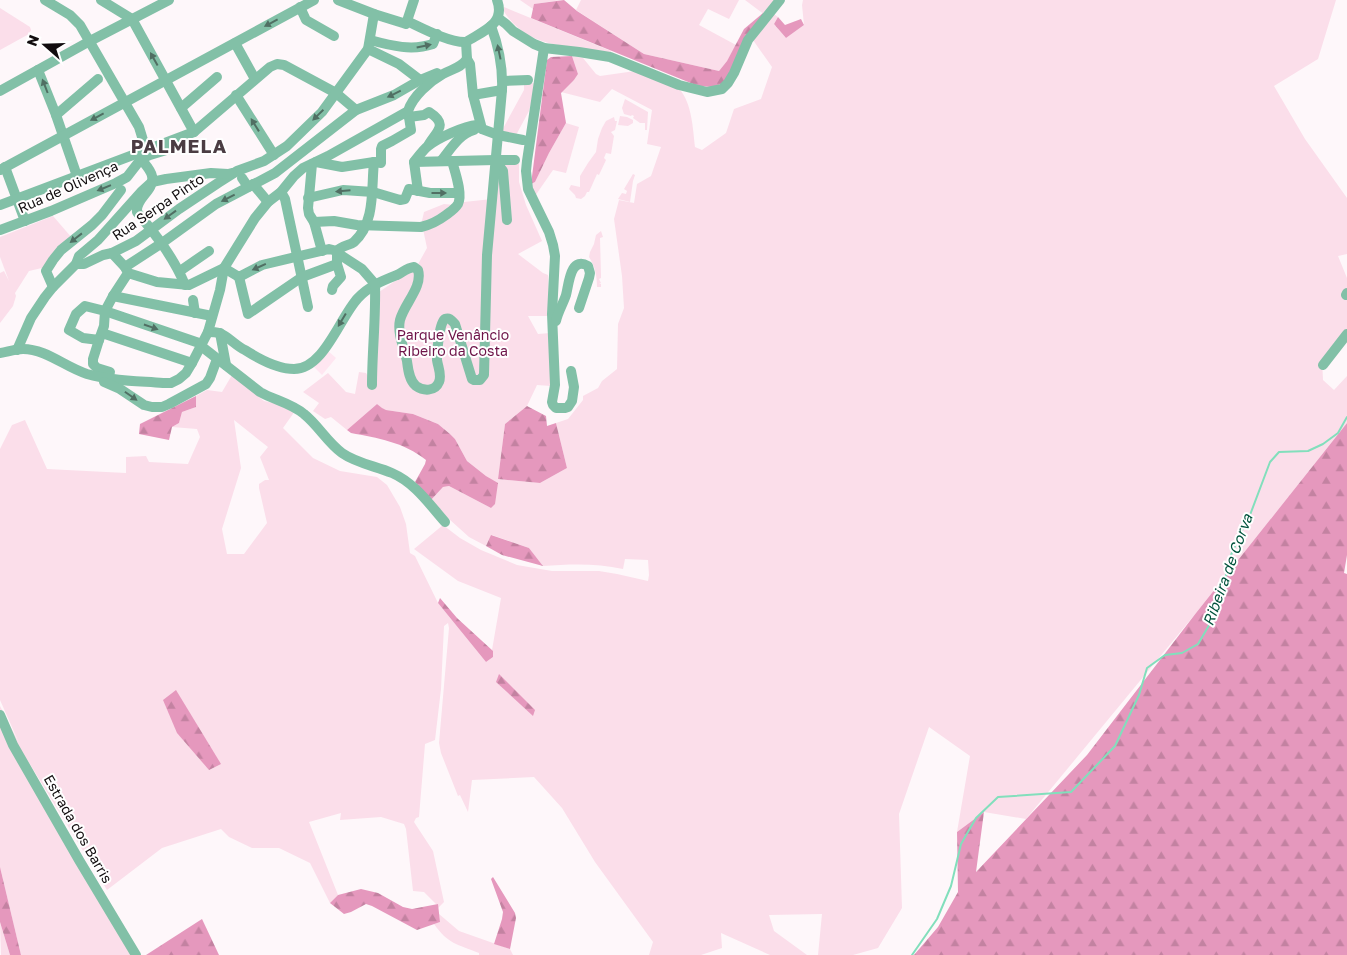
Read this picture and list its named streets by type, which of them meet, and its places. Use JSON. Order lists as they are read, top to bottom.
{
  "streets": {
    "street": ["Rua de Olivença", "Rua Serpa Pinto", "Estrada dos Barris"]
  },
  "districts": ["PALMELA"],
  "water": ["Ribeira de Corva"],
  "parks": ["Parque Venâncio Ribeiro da Costa"],
  "north": "left"
}
